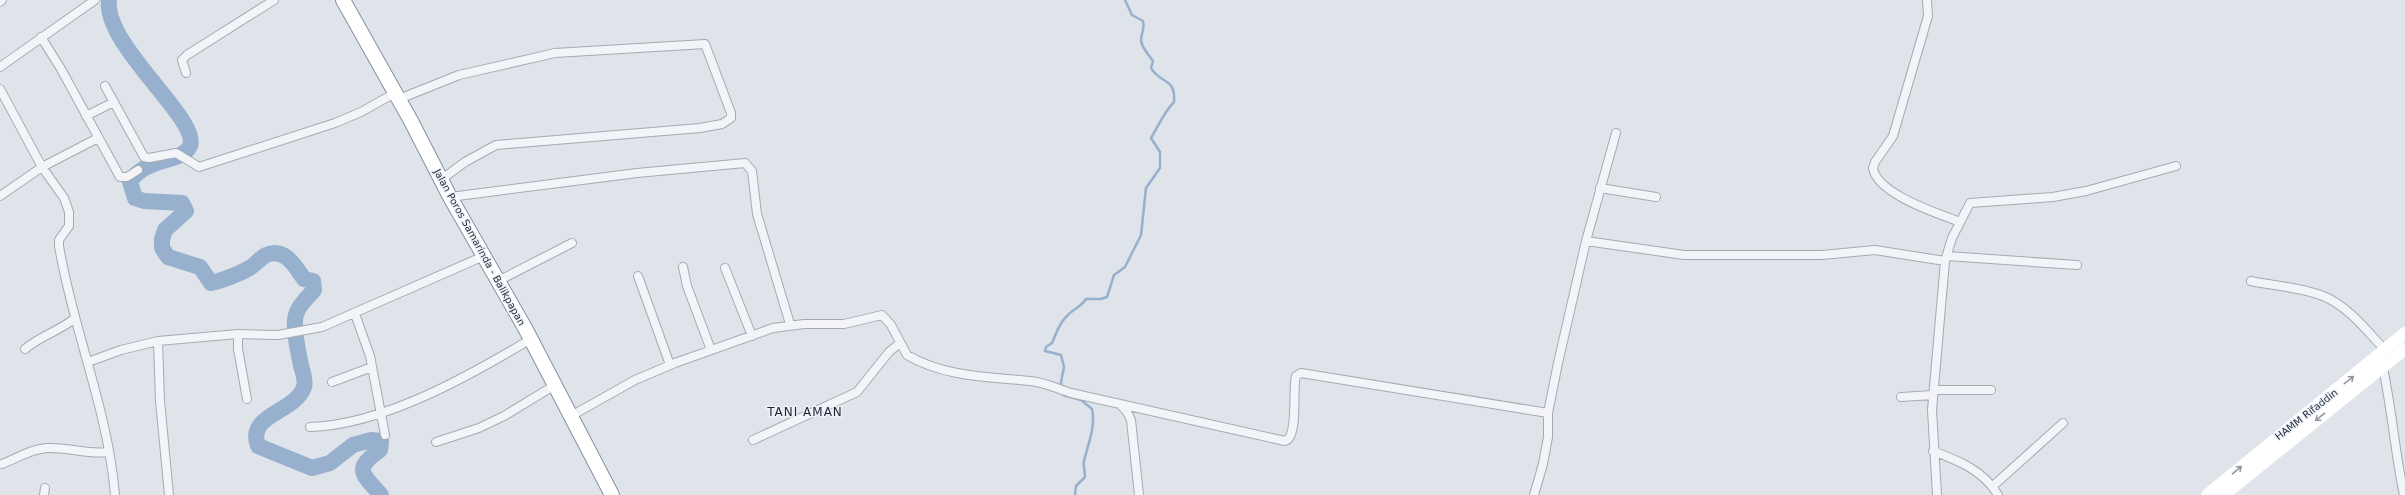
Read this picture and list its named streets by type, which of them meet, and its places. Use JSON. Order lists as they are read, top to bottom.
{
  "streets": {
    "highway": ["Jalan Poros Samarinda - Balikpapan"],
    "main road": ["HAMM Rifaddin"]
  },
  "districts": ["TANI AMAN"]
}
